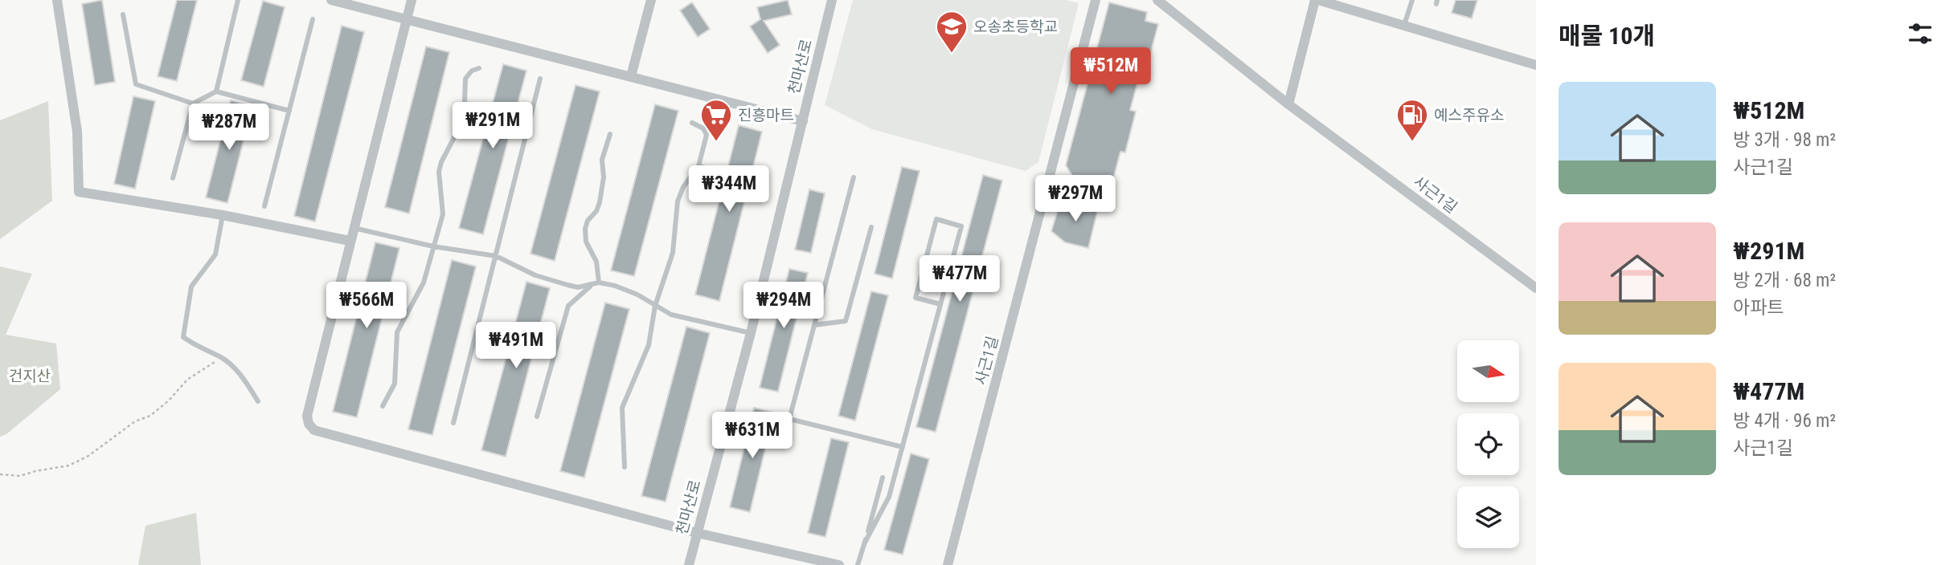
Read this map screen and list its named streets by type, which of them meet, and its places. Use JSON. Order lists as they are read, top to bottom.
{
  "streets": {
    "street": ["천마산로", "사근1길"]
  },
  "parks": ["건지산"],
  "places": {
    "school or university": ["오송초등학교"],
    "supermarket": ["진흥마트"],
    "fuel station": ["예스주유소"]
  },
  "north": "right",
  "page": {
    "heading": "매물 10개",
    "price": [
      "₩512M",
      "₩291M",
      "₩287M",
      "₩344M",
      "₩297M",
      "₩477M",
      "₩566M",
      "₩294M",
      "₩491M",
      "₩631M"
    ],
    "list": [
      {
        "name": "₩512M",
        "note": "방 3개 · 98 m² · 사근1길"
      },
      {
        "name": "₩291M",
        "note": "방 2개 · 68 m² · 아파트"
      },
      {
        "name": "₩477M",
        "note": "방 4개 · 96 m² · 사근1길"
      }
    ]
  }
}
